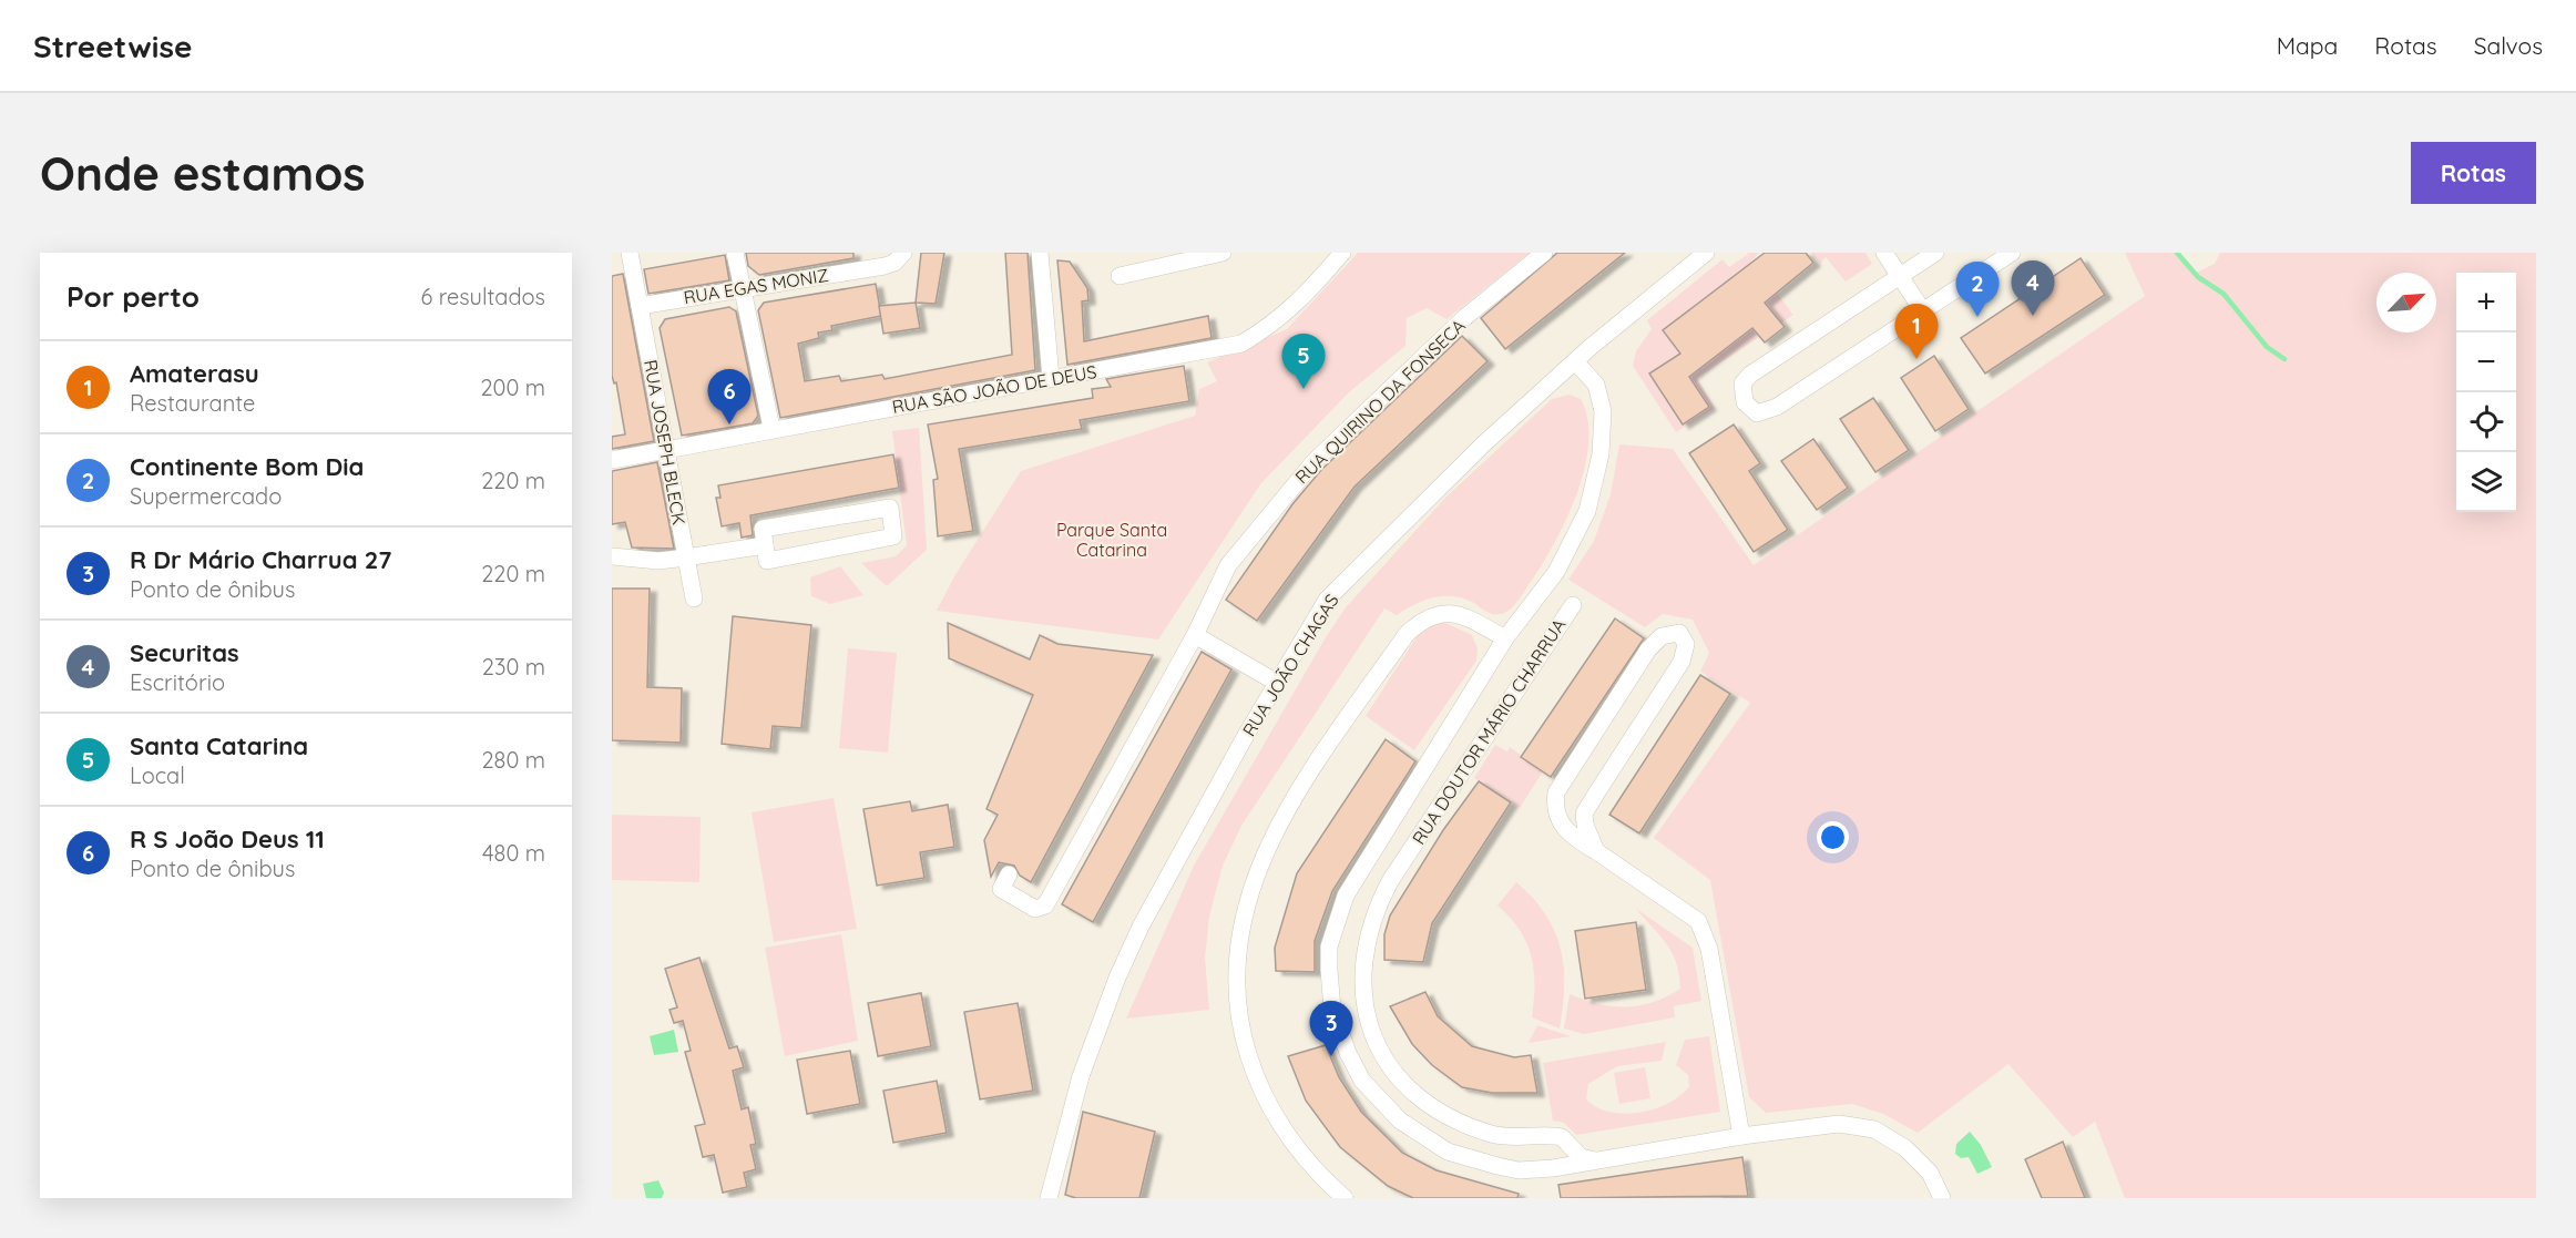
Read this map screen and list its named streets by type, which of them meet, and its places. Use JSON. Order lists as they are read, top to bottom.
{
  "streets": {
    "street": [
      "RUA EGAS MONIZ",
      "RUA SÃO JOÃO DE DEUS",
      "RUA QUIRINO DA FONSECA",
      "RUA JOSEPH BLECK",
      "RUA JOÃO CHAGAS",
      "RUA DOUTOR MÁRIO CHARRUA"
    ]
  },
  "crossings": [
    ["RUA EGAS MONIZ", "RUA JOSEPH BLECK"],
    ["RUA SÃO JOÃO DE DEUS", "RUA JOSEPH BLECK"],
    ["RUA JOÃO CHAGAS", "RUA DOUTOR MÁRIO CHARRUA"]
  ],
  "parks": ["Parque Santa Catarina"],
  "north": "top right",
  "page": {
    "header": "Streetwise",
    "nav": ["Mapa", "Rotas", "Salvos"],
    "buttons": "Rotas",
    "title": "Onde estamos",
    "heading": ["Por perto", "6 resultados"],
    "pins": [
      "4",
      "2",
      "1",
      "5",
      "6",
      "3"
    ],
    "map_buttons": ["+", "−"],
    "list": [
      {
        "mark": "1",
        "name": "Amaterasu",
        "note": "Restaurante",
        "value": "200 m"
      },
      {
        "mark": "2",
        "name": "Continente Bom Dia",
        "note": "Supermercado",
        "value": "220 m"
      },
      {
        "mark": "3",
        "name": "R Dr Mário Charrua 27",
        "note": "Ponto de ônibus",
        "value": "220 m"
      },
      {
        "mark": "4",
        "name": "Securitas",
        "note": "Escritório",
        "value": "230 m"
      },
      {
        "mark": "5",
        "name": "Santa Catarina",
        "note": "Local",
        "value": "280 m"
      },
      {
        "mark": "6",
        "name": "R S João Deus 11",
        "note": "Ponto de ônibus",
        "value": "480 m"
      }
    ]
  }
}
